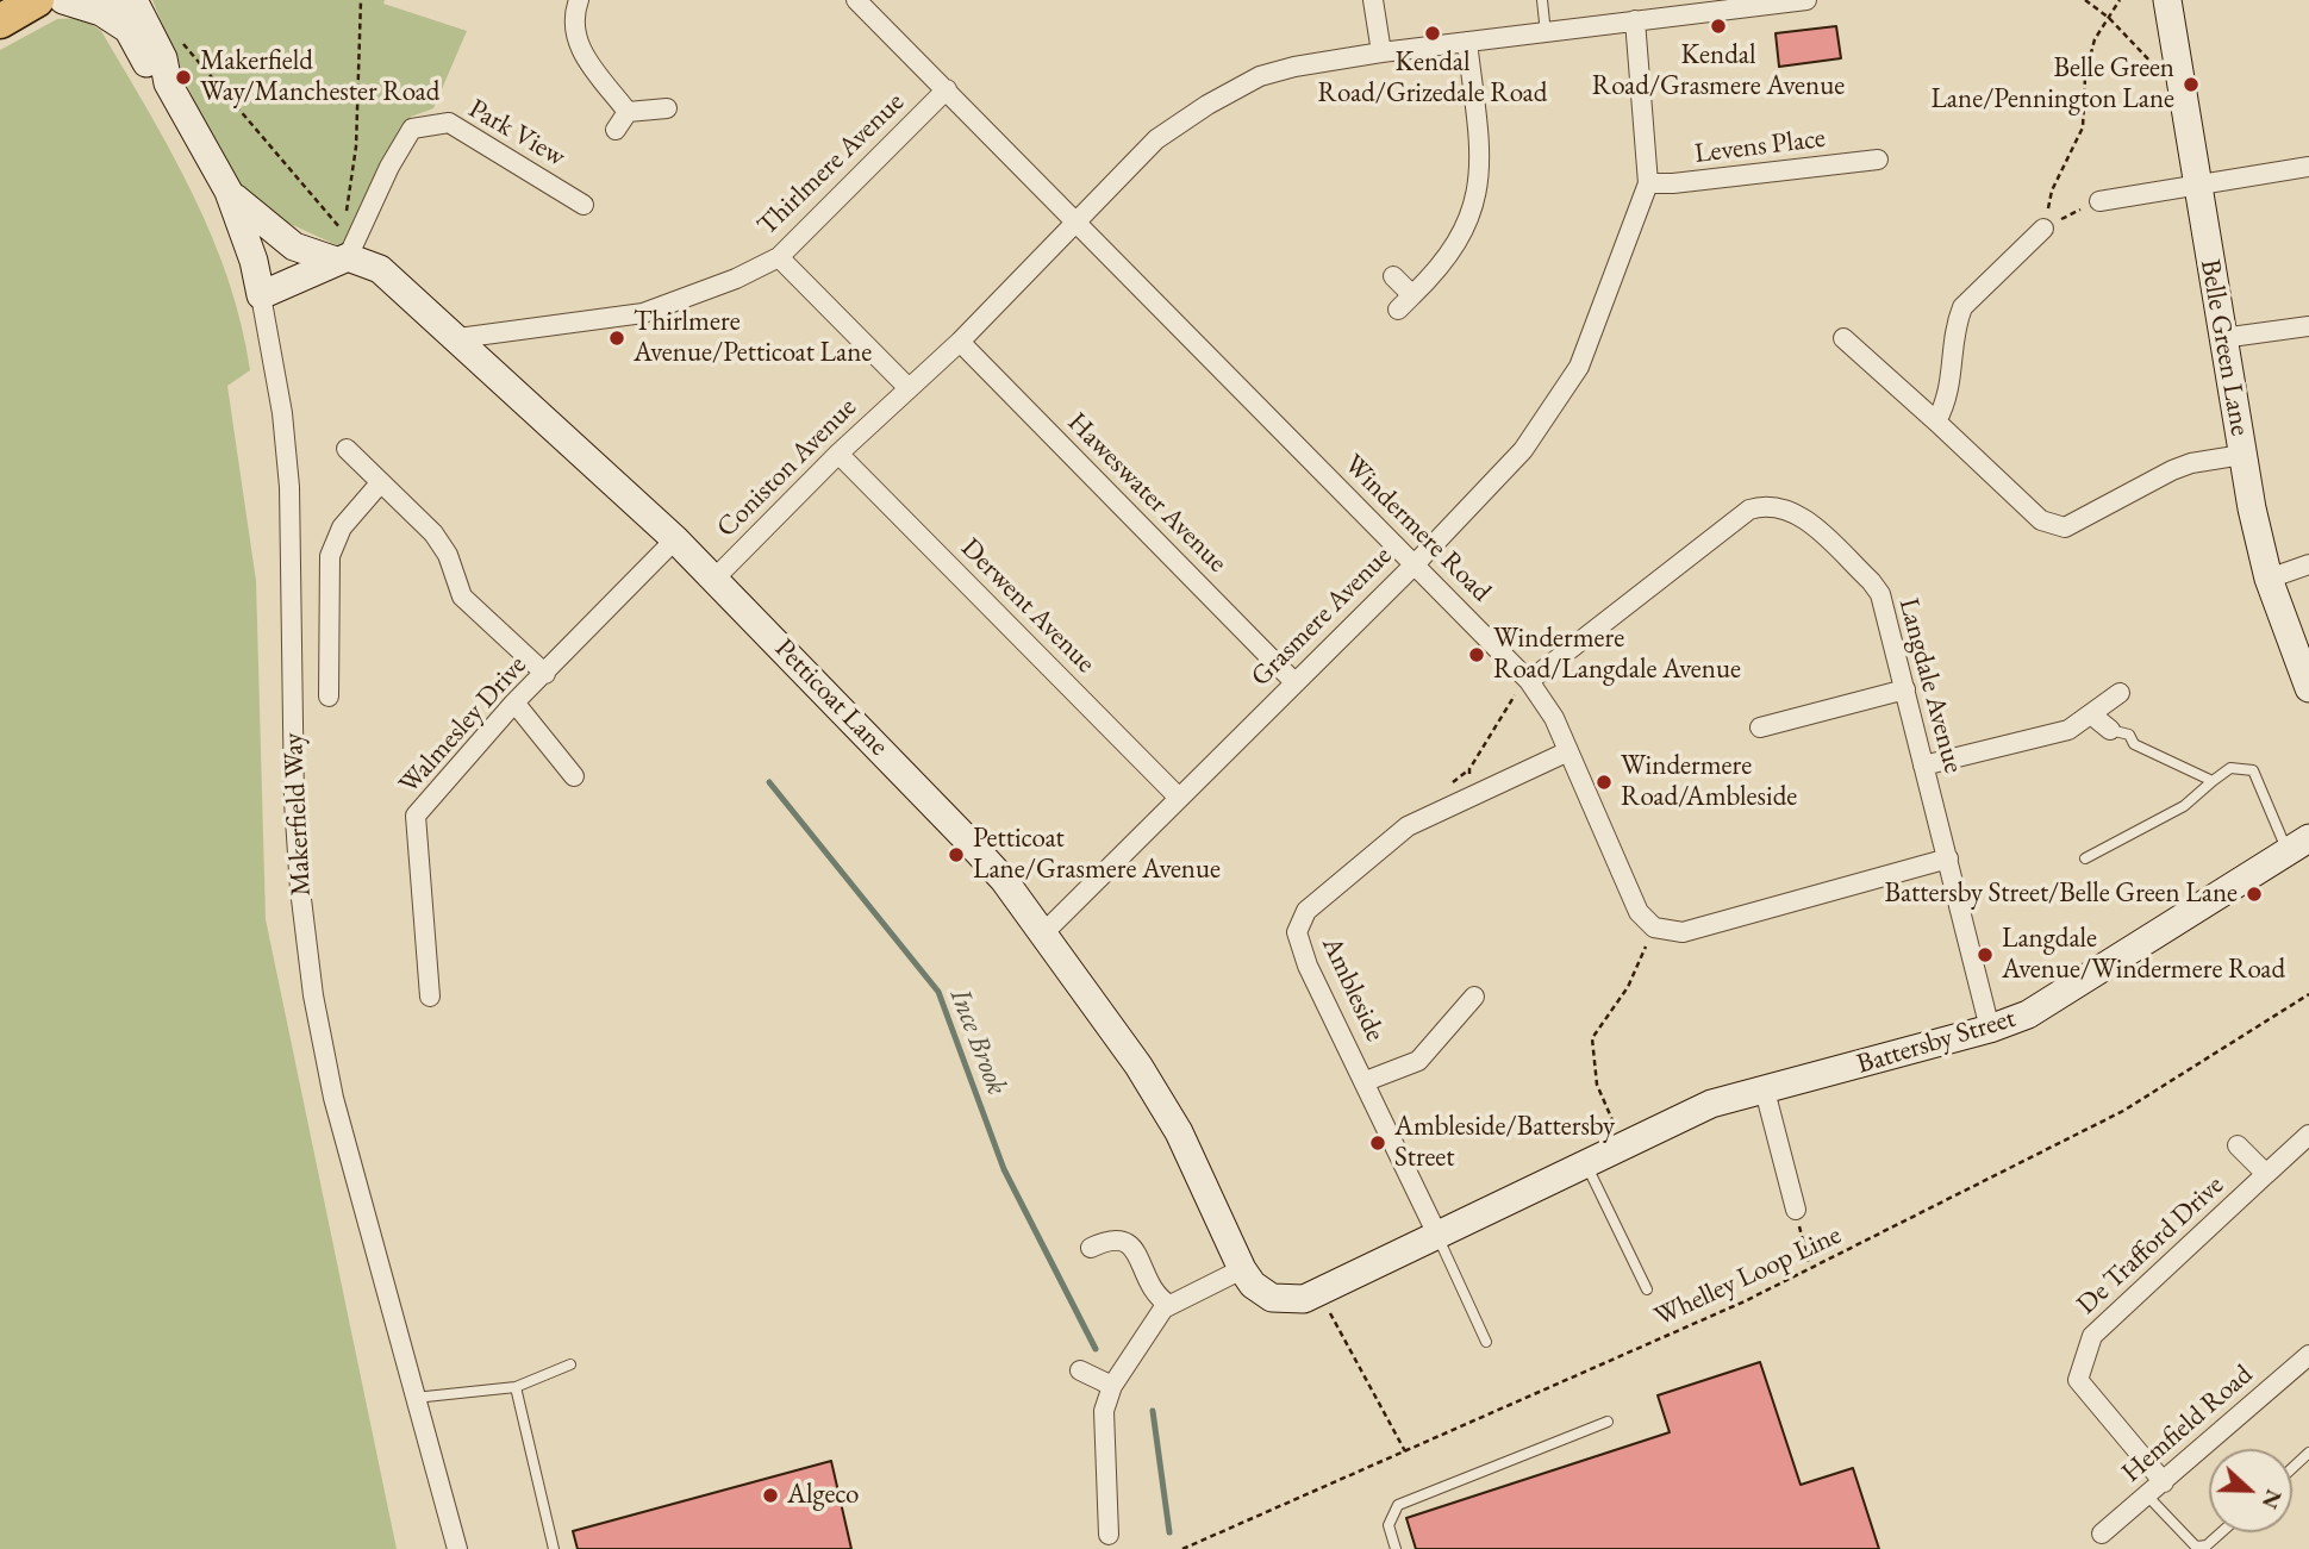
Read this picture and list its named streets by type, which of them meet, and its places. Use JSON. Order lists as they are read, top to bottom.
{
  "streets": {
    "street": [
      "Park View",
      "Levens Place",
      "Thirlmere Avenue",
      "Belle Green Lane",
      "Coniston Avenue",
      "Haweswater Avenue",
      "Windermere Road",
      "Derwent Avenue",
      "Grasmere Avenue",
      "Langdale Avenue",
      "Petticoat Lane",
      "Walmesley Drive",
      "Makerfield Way",
      "Ambleside",
      "Battersby Street",
      "De Trafford Drive",
      "Hemfield Road"
    ],
    "path": ["Whelley Loop Line"]
  },
  "crossings": [
    ["Park View", "Petticoat Lane"],
    ["Levens Place", "Grasmere Avenue"],
    ["Thirlmere Avenue", "Windermere Road"],
    ["Thirlmere Avenue", "Petticoat Lane"],
    ["Coniston Avenue", "Haweswater Avenue"],
    ["Coniston Avenue", "Windermere Road"],
    ["Coniston Avenue", "Derwent Avenue"],
    ["Coniston Avenue", "Grasmere Avenue"],
    ["Coniston Avenue", "Petticoat Lane"],
    ["Haweswater Avenue", "Grasmere Avenue"],
    ["Windermere Road", "Grasmere Avenue"],
    ["Windermere Road", "Langdale Avenue"],
    ["Windermere Road", "Ambleside"],
    ["Derwent Avenue", "Grasmere Avenue"],
    ["Grasmere Avenue", "Petticoat Lane"],
    ["Langdale Avenue", "Battersby Street"],
    ["Petticoat Lane", "Walmesley Drive"],
    ["Petticoat Lane", "Makerfield Way"],
    ["Petticoat Lane", "Battersby Street"],
    ["Ambleside", "Battersby Street"],
    ["De Trafford Drive", "Hemfield Road"]
  ],
  "water": ["Ince Brook"],
  "places": [
    "Kendal Road/Grasmere Avenue",
    "Kendal Road/Grizedale Road",
    "Makerfield Way/Manchester Road",
    "Belle Green Lane/Pennington Lane",
    "Thirlmere Avenue/Petticoat Lane",
    "Windermere Road/Langdale Avenue",
    "Windermere Road/Ambleside",
    "Petticoat Lane/Grasmere Avenue",
    "Battersby Street/Belle Green Lane",
    "Langdale Avenue/Windermere Road",
    "Ambleside/Battersby Street",
    "Algeco"
  ],
  "north": "right"
}
